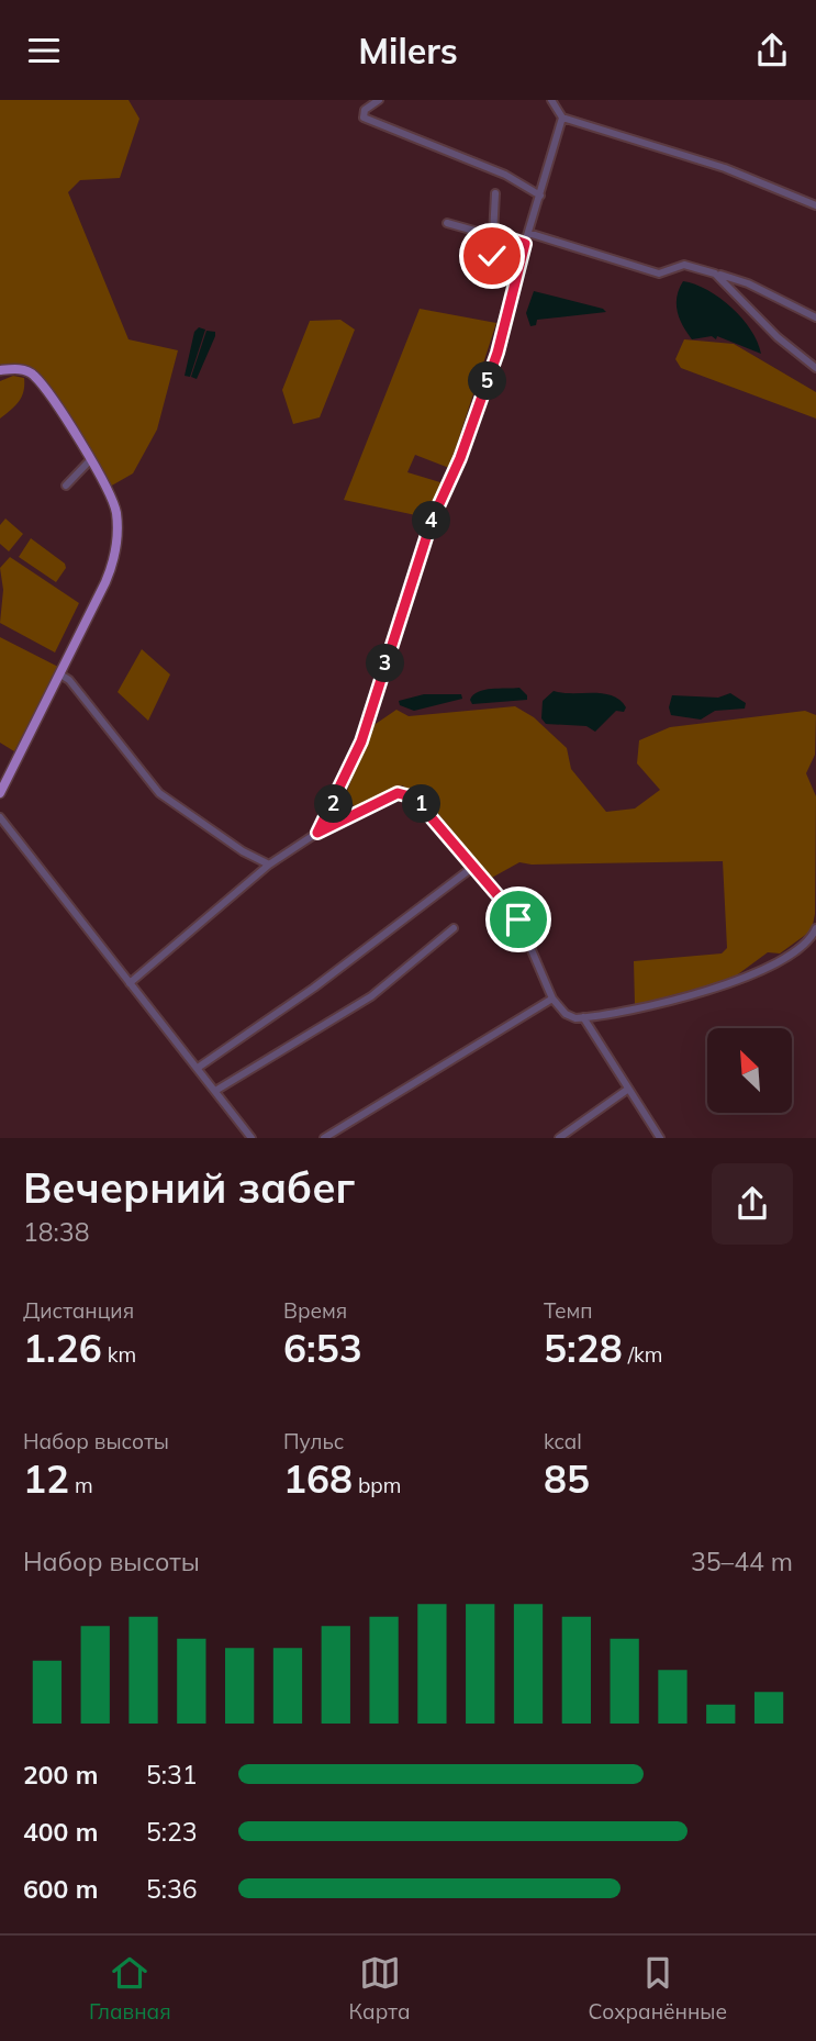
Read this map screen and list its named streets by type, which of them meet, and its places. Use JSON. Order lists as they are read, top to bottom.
{
  "north": "top left",
  "page": {
    "header": "Milers",
    "pins": [
      "5",
      "4",
      "3",
      "1",
      "2"
    ],
    "heading": ["Вечерний забег", "18:38"],
    "stats": [
      ["Дистанция", "1.26 km"],
      ["Время", "6:53"],
      ["Темп", "5:28 /km"],
      ["Набор высоты", "12 m"],
      ["Пульс", "168 bpm"],
      ["kcal", "85"]
    ],
    "chart": ["Набор высоты", "35–44 m"],
    "list": [
      {
        "name": "200 m",
        "note": "5:31"
      },
      {
        "name": "400 m",
        "note": "5:23"
      },
      {
        "name": "600 m",
        "note": "5:36"
      }
    ],
    "tabs": ["Главная", "Карта", "Сохранённые"]
  }
}
